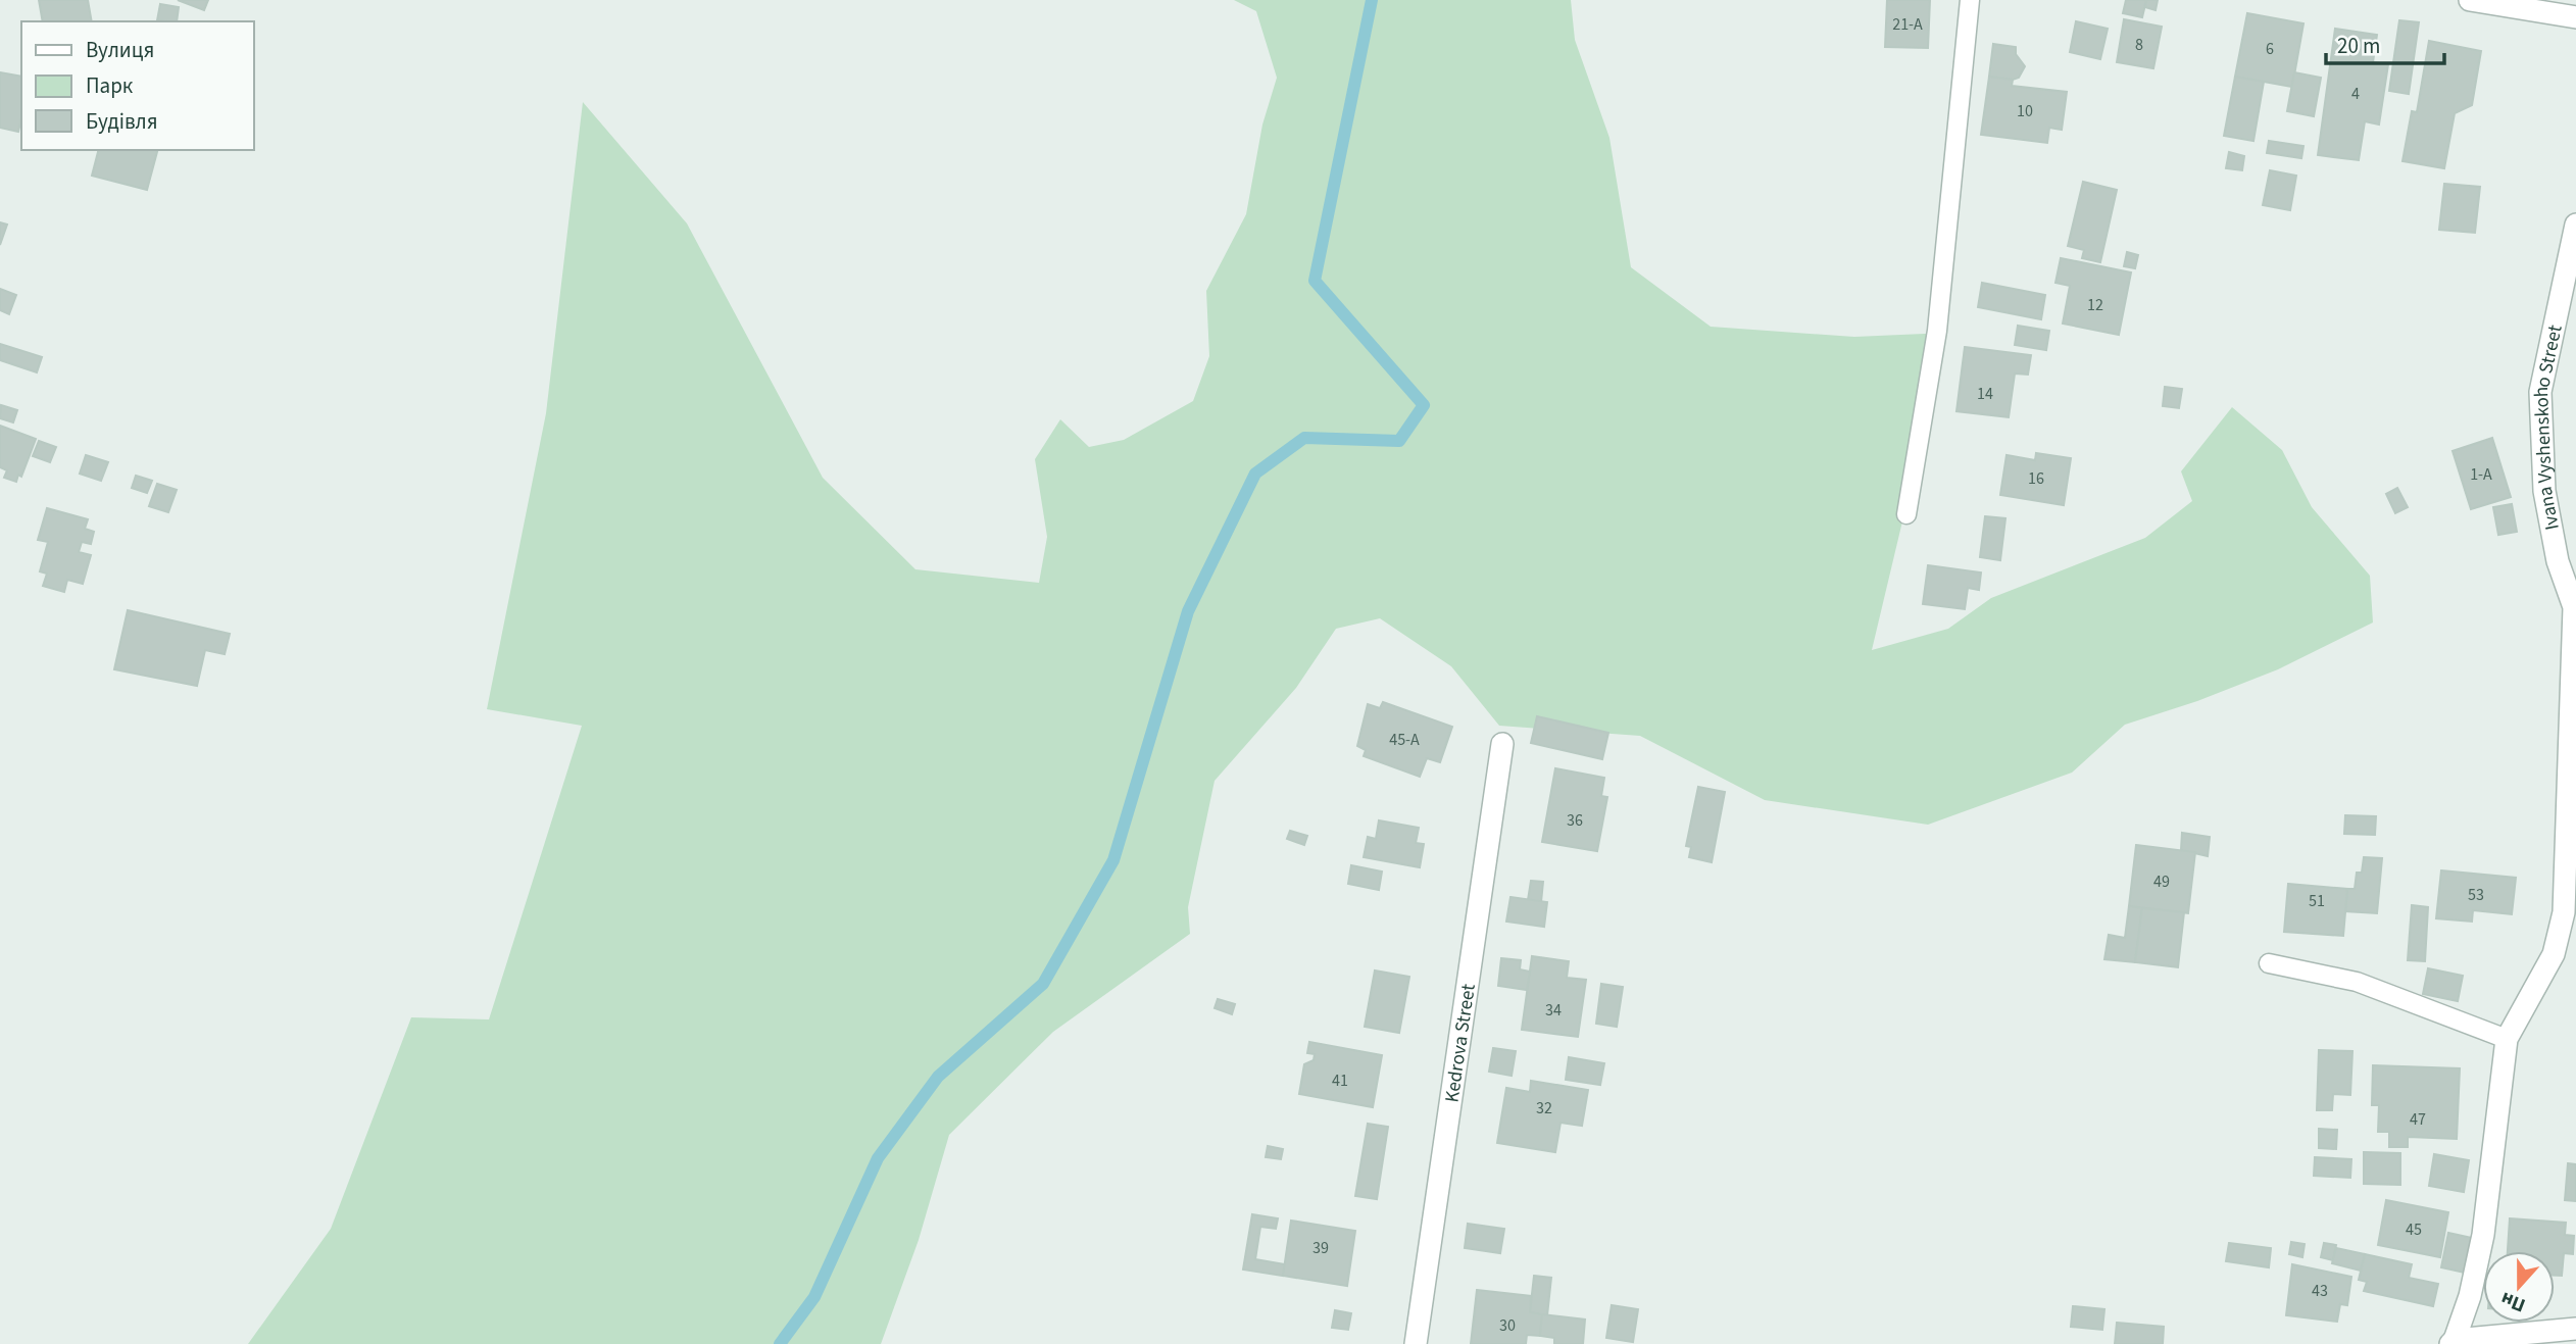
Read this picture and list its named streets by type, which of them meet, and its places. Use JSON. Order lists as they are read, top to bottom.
{
  "streets": {
    "street": ["Ivana Vyshenskoho Street", "Kedrova Street"]
  },
  "house_numbers": [
    "21-А",
    "8",
    "6",
    "4",
    "10",
    "12",
    "14",
    "1-А",
    "16",
    "45-А",
    "36",
    "49",
    "53",
    "51",
    "34",
    "41",
    "32",
    "47",
    "45",
    "39",
    "43",
    "30"
  ],
  "legend": ["Вулиця", "Парк", "Будівля"],
  "scale_bar": "20 m",
  "north": "bottom"
}
